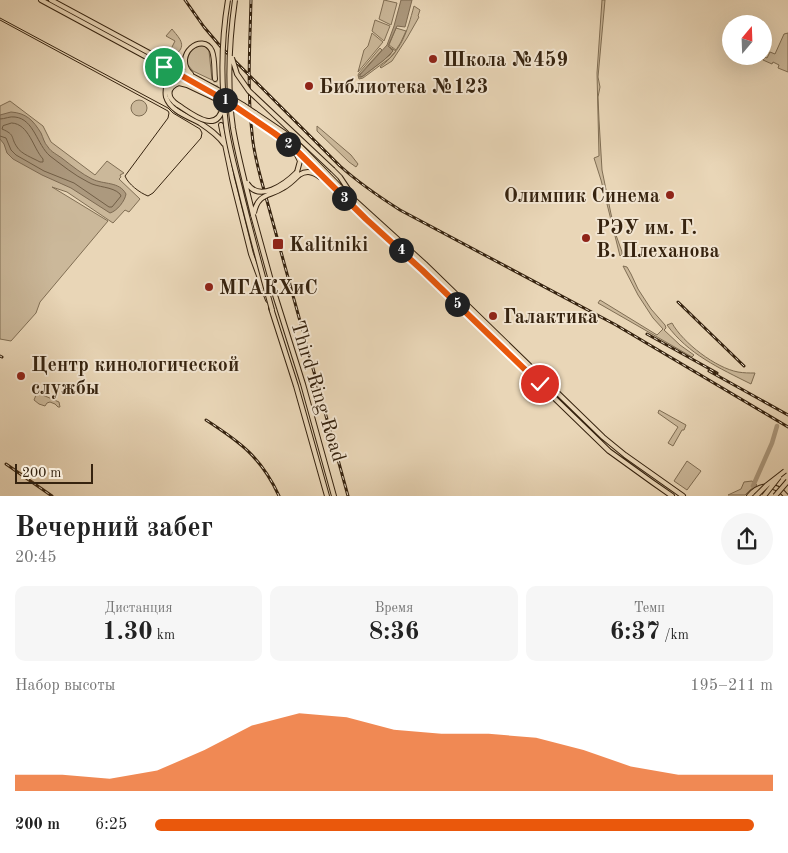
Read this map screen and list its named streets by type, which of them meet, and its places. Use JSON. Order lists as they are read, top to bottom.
{
  "streets": {
    "main road": ["Third Ring Road"]
  },
  "places": {
    "other": [
      "Школа №459",
      "Библиотека №123",
      "Олимпик Синема",
      "РЭУ им. Г. В. Плеханова",
      "МГАКХиС",
      "Галактика",
      "Центр кинологической службы"
    ],
    "transit": ["Kalitniki"]
  },
  "scale_bar": "200 m",
  "north": "top",
  "page": {
    "pins": [
      "1",
      "2",
      "3",
      "4",
      "5"
    ],
    "scale": "200 m",
    "heading": ["Вечерний забег", "20:45"],
    "stats": [
      ["Дистанция", "1.30 km"],
      ["Время", "8:36"],
      ["Темп", "6:37 /km"]
    ],
    "chart": ["Набор высоты", "195–211 m"],
    "list": [
      {
        "name": "200 m",
        "note": "6:25"
      }
    ]
  }
}
